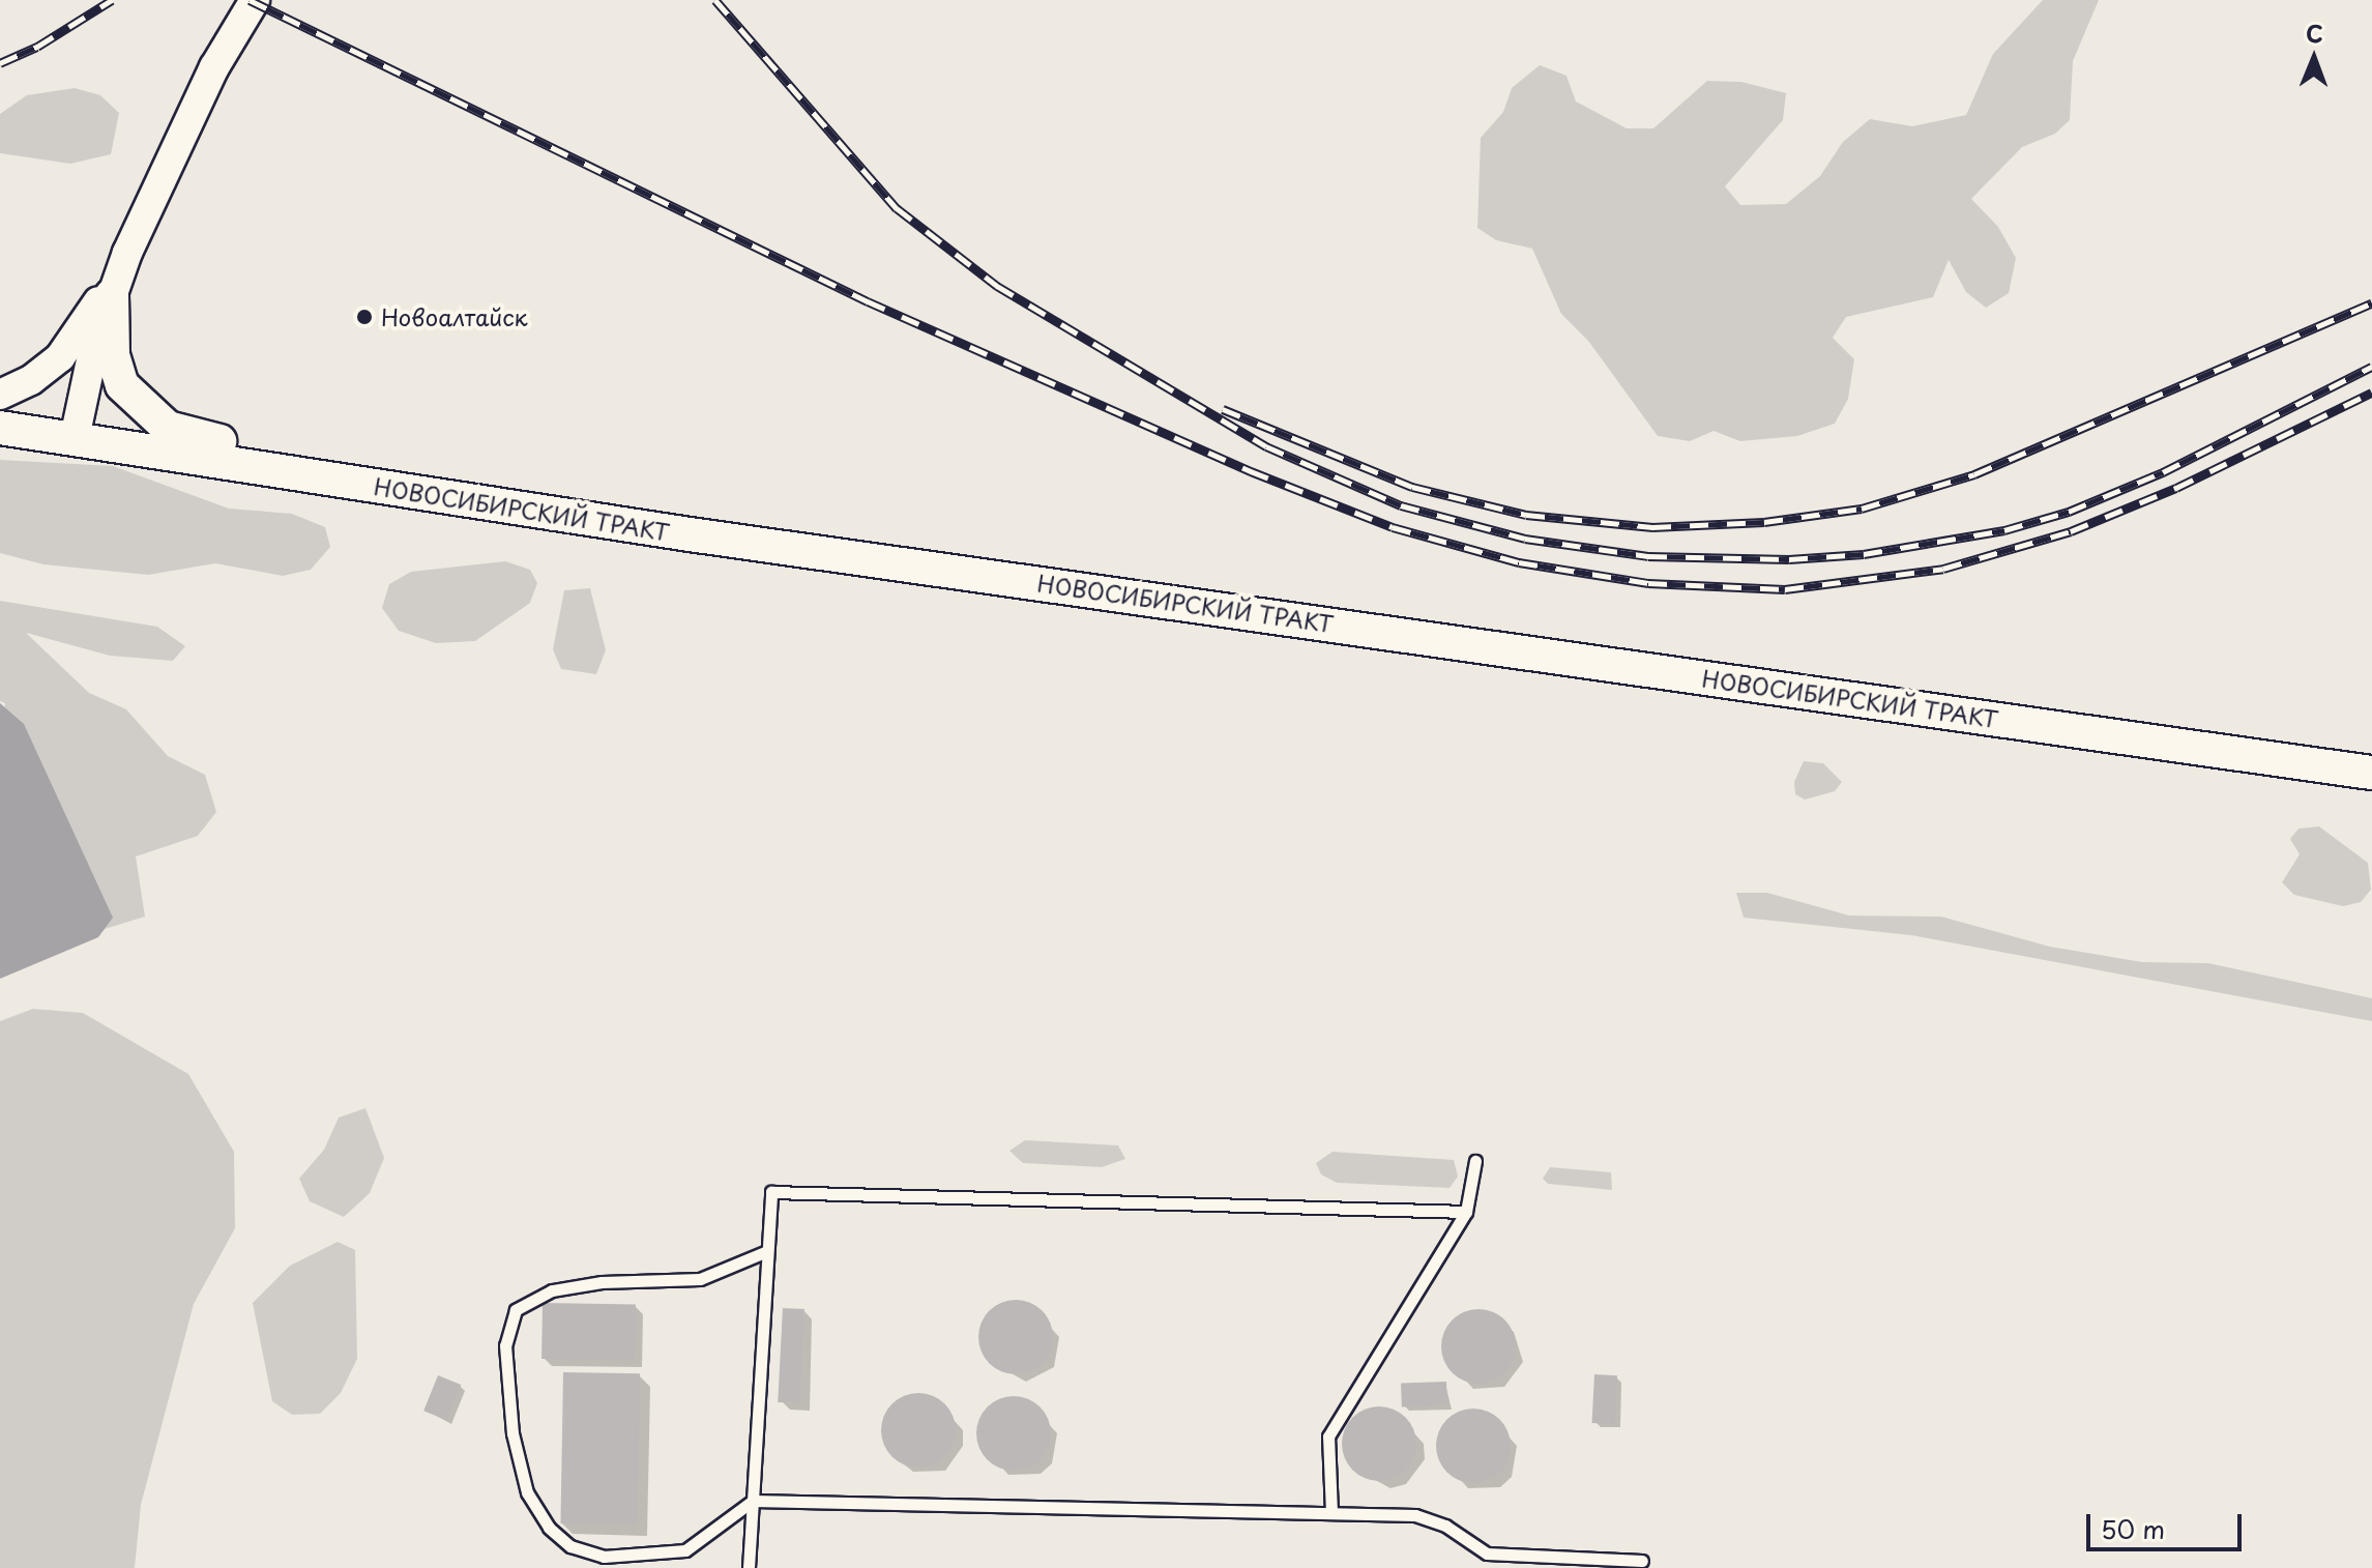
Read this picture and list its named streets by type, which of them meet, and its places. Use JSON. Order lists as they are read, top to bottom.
{
  "streets": {
    "main road": ["НОВОСИБИРСКИЙ ТРАКТ"]
  },
  "places": ["Новоалтайск"],
  "scale_bar": "50 m",
  "north": "top"
}
